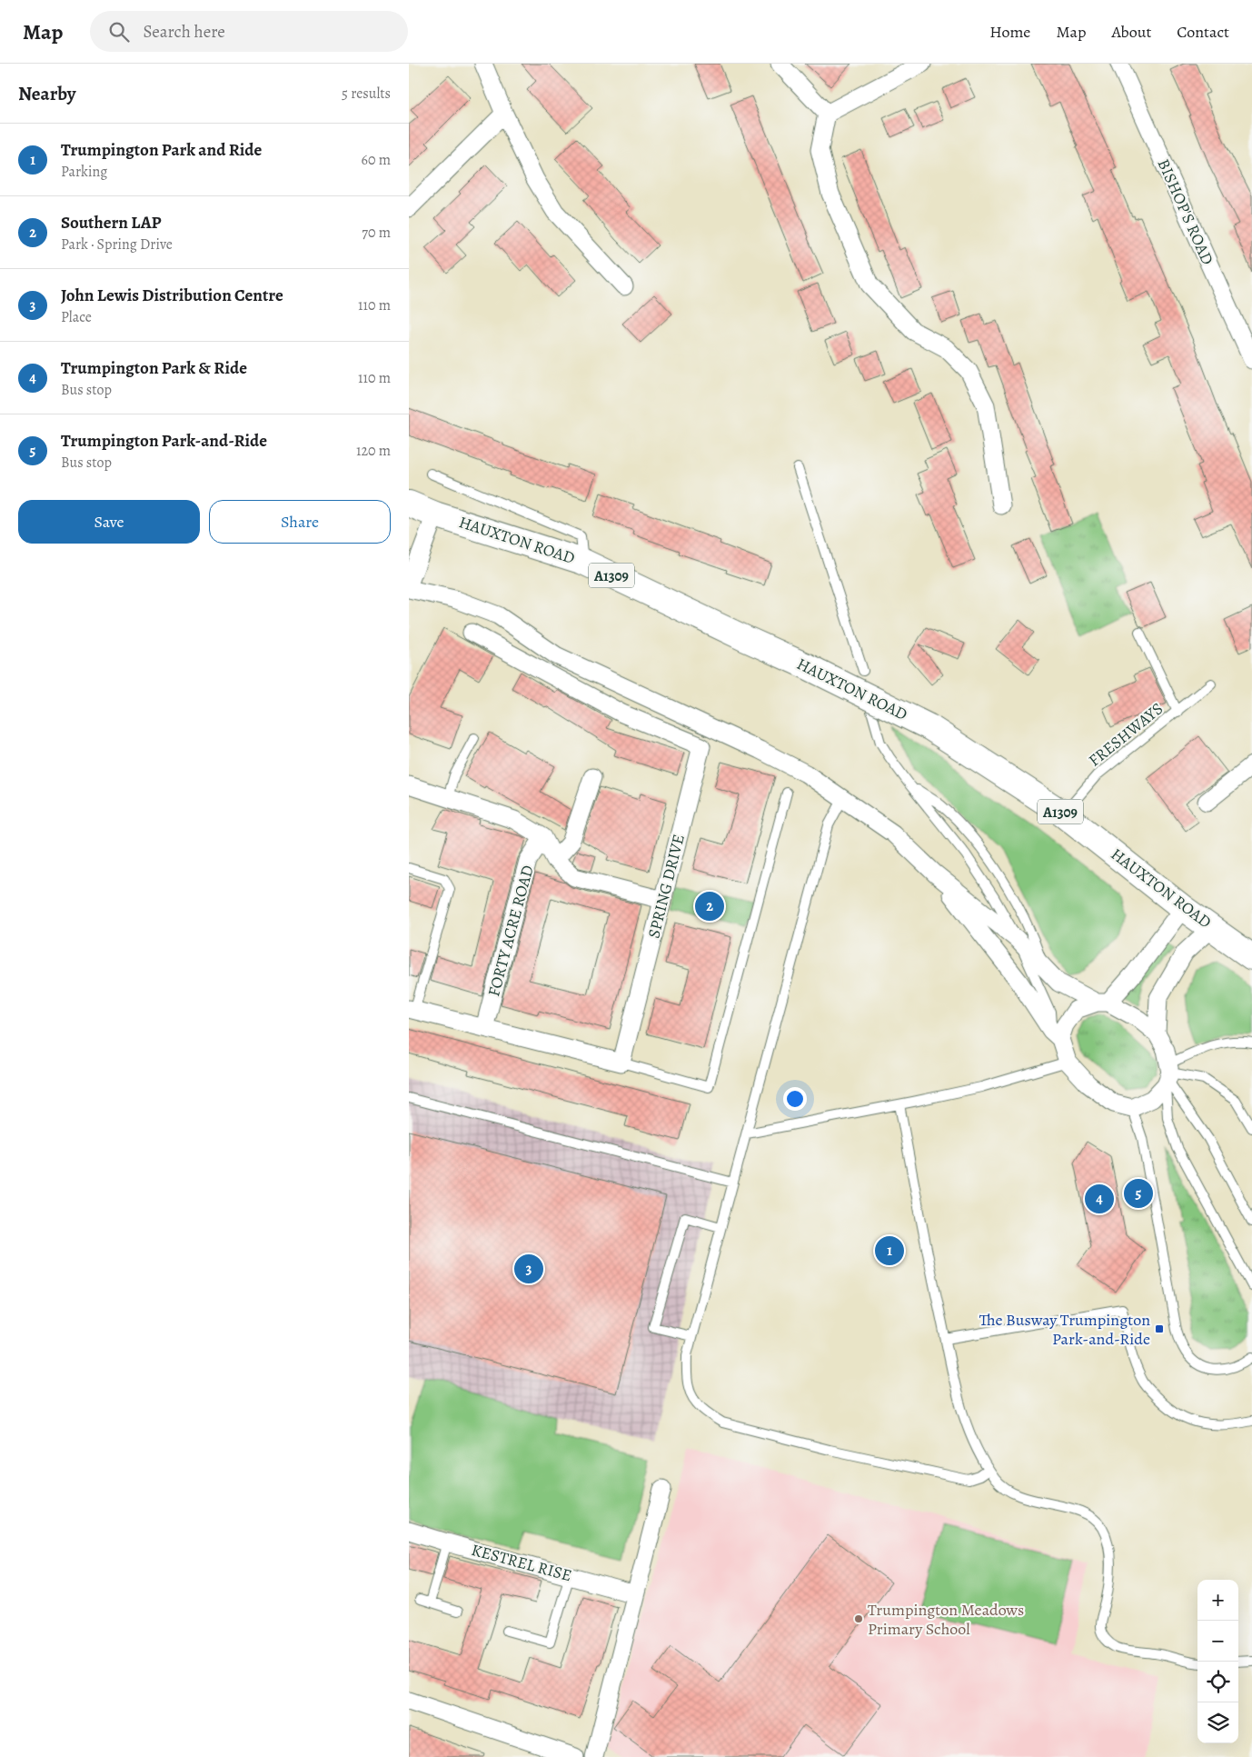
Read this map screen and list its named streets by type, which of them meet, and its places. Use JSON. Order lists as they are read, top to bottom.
{
  "streets": {
    "main road": ["HAUXTON ROAD", "A1309"],
    "street": [
      "BISHOP'S ROAD",
      "SPRING DRIVE",
      "FORTY ACRE ROAD",
      "KESTREL RISE"
    ],
    "lane": ["FRESHWAYS"]
  },
  "crossings": [
    ["HAUXTON ROAD", "FRESHWAYS"],
    ["SPRING DRIVE", "FORTY ACRE ROAD"]
  ],
  "places": {
    "transit": ["The Busway Trumpington Park-and-Ride"],
    "other": ["Trumpington Meadows Primary School"]
  },
  "page": {
    "header": "Map",
    "search": "Search here",
    "nav": [
      "Home",
      "Map",
      "About",
      "Contact"
    ],
    "heading": ["Nearby", "5 results"],
    "list": [
      {
        "mark": "1",
        "name": "Trumpington Park and Ride",
        "note": "Parking",
        "value": "60 m"
      },
      {
        "mark": "2",
        "name": "Southern LAP",
        "note": "Park · Spring Drive",
        "value": "70 m"
      },
      {
        "mark": "3",
        "name": "John Lewis Distribution Centre",
        "note": "Place",
        "value": "110 m"
      },
      {
        "mark": "4",
        "name": "Trumpington Park & Ride",
        "note": "Bus stop",
        "value": "110 m"
      },
      {
        "mark": "5",
        "name": "Trumpington Park-and-Ride",
        "note": "Bus stop",
        "value": "120 m"
      }
    ],
    "buttons": ["Save", "Share"],
    "pins": [
      "2",
      "5",
      "4",
      "1",
      "3"
    ],
    "map_buttons": ["+", "−"]
  }
}
